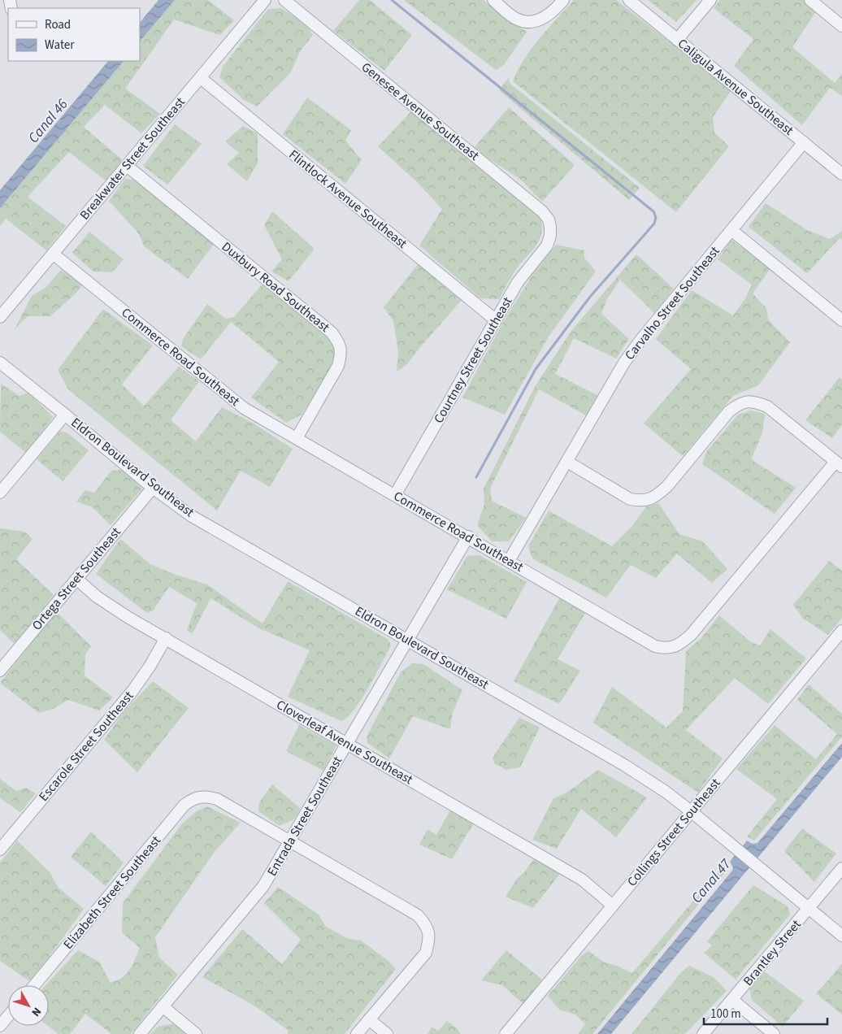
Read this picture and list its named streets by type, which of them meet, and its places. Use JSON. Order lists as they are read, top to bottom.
{
  "streets": {
    "street": [
      "Caligula Avenue Southeast",
      "Genesee Avenue Southeast",
      "Breakwater Street Southeast",
      "Flintlock Avenue Southeast",
      "Duxbury Road Southeast",
      "Carvalho Street Southeast",
      "Commerce Road Southeast",
      "Courtney Street Southeast",
      "Eldron Boulevard Southeast",
      "Ortega Street Southeast",
      "Cloverleaf Avenue Southeast",
      "Escarole Street Southeast",
      "Entrada Street Southeast",
      "Collings Street Southeast",
      "Elizabeth Street Southeast",
      "Brantley Street"
    ]
  },
  "crossings": [
    ["Caligula Avenue Southeast", "Carvalho Street Southeast"],
    ["Genesee Avenue Southeast", "Courtney Street Southeast"],
    ["Breakwater Street Southeast", "Flintlock Avenue Southeast"],
    ["Breakwater Street Southeast", "Duxbury Road Southeast"],
    ["Breakwater Street Southeast", "Commerce Road Southeast"],
    ["Flintlock Avenue Southeast", "Courtney Street Southeast"],
    ["Duxbury Road Southeast", "Commerce Road Southeast"],
    ["Carvalho Street Southeast", "Commerce Road Southeast"],
    ["Commerce Road Southeast", "Courtney Street Southeast"],
    ["Commerce Road Southeast", "Entrada Street Southeast"],
    ["Eldron Boulevard Southeast", "Ortega Street Southeast"],
    ["Eldron Boulevard Southeast", "Entrada Street Southeast"],
    ["Eldron Boulevard Southeast", "Collings Street Southeast"],
    ["Eldron Boulevard Southeast", "Brantley Street"],
    ["Ortega Street Southeast", "Cloverleaf Avenue Southeast"],
    ["Cloverleaf Avenue Southeast", "Escarole Street Southeast"],
    ["Cloverleaf Avenue Southeast", "Entrada Street Southeast"],
    ["Cloverleaf Avenue Southeast", "Collings Street Southeast"],
    ["Entrada Street Southeast", "Elizabeth Street Southeast"]
  ],
  "water": ["Canal 46", "Canal 47"],
  "legend": ["Road", "Water"],
  "scale_bar": "100 m",
  "north": "bottom right"
}
